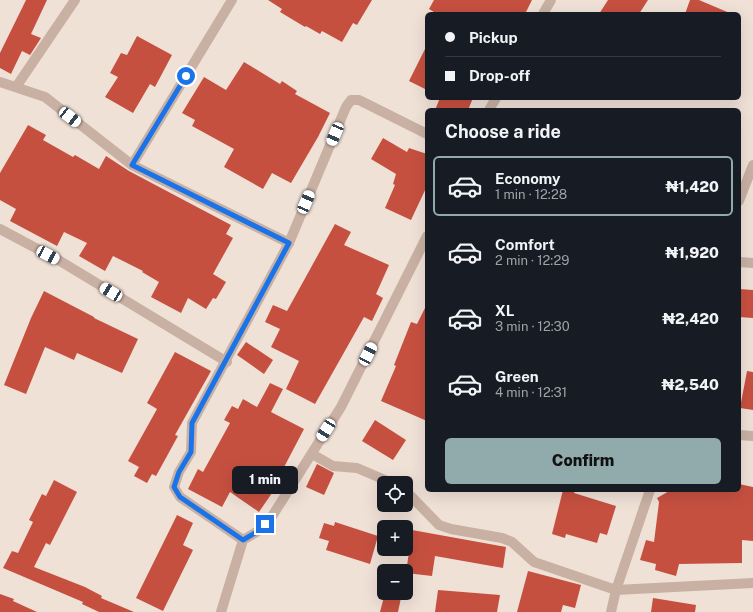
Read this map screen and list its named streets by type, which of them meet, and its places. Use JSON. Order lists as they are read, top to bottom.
{
  "page": {
    "banner": ["Pickup", "Drop-off"],
    "heading": "Choose a ride",
    "list": [
      {
        "name": "Economy",
        "note": "1 min · 12:28",
        "value": "₦1,420"
      },
      {
        "name": "Comfort",
        "note": "2 min · 12:29",
        "value": "₦1,920"
      },
      {
        "name": "XL",
        "note": "3 min · 12:30",
        "value": "₦2,420"
      },
      {
        "name": "Green",
        "note": "4 min · 12:31",
        "value": "₦2,540"
      }
    ],
    "buttons": "Confirm",
    "bubble": "1 min",
    "map_buttons": ["+", "−"]
  }
}
